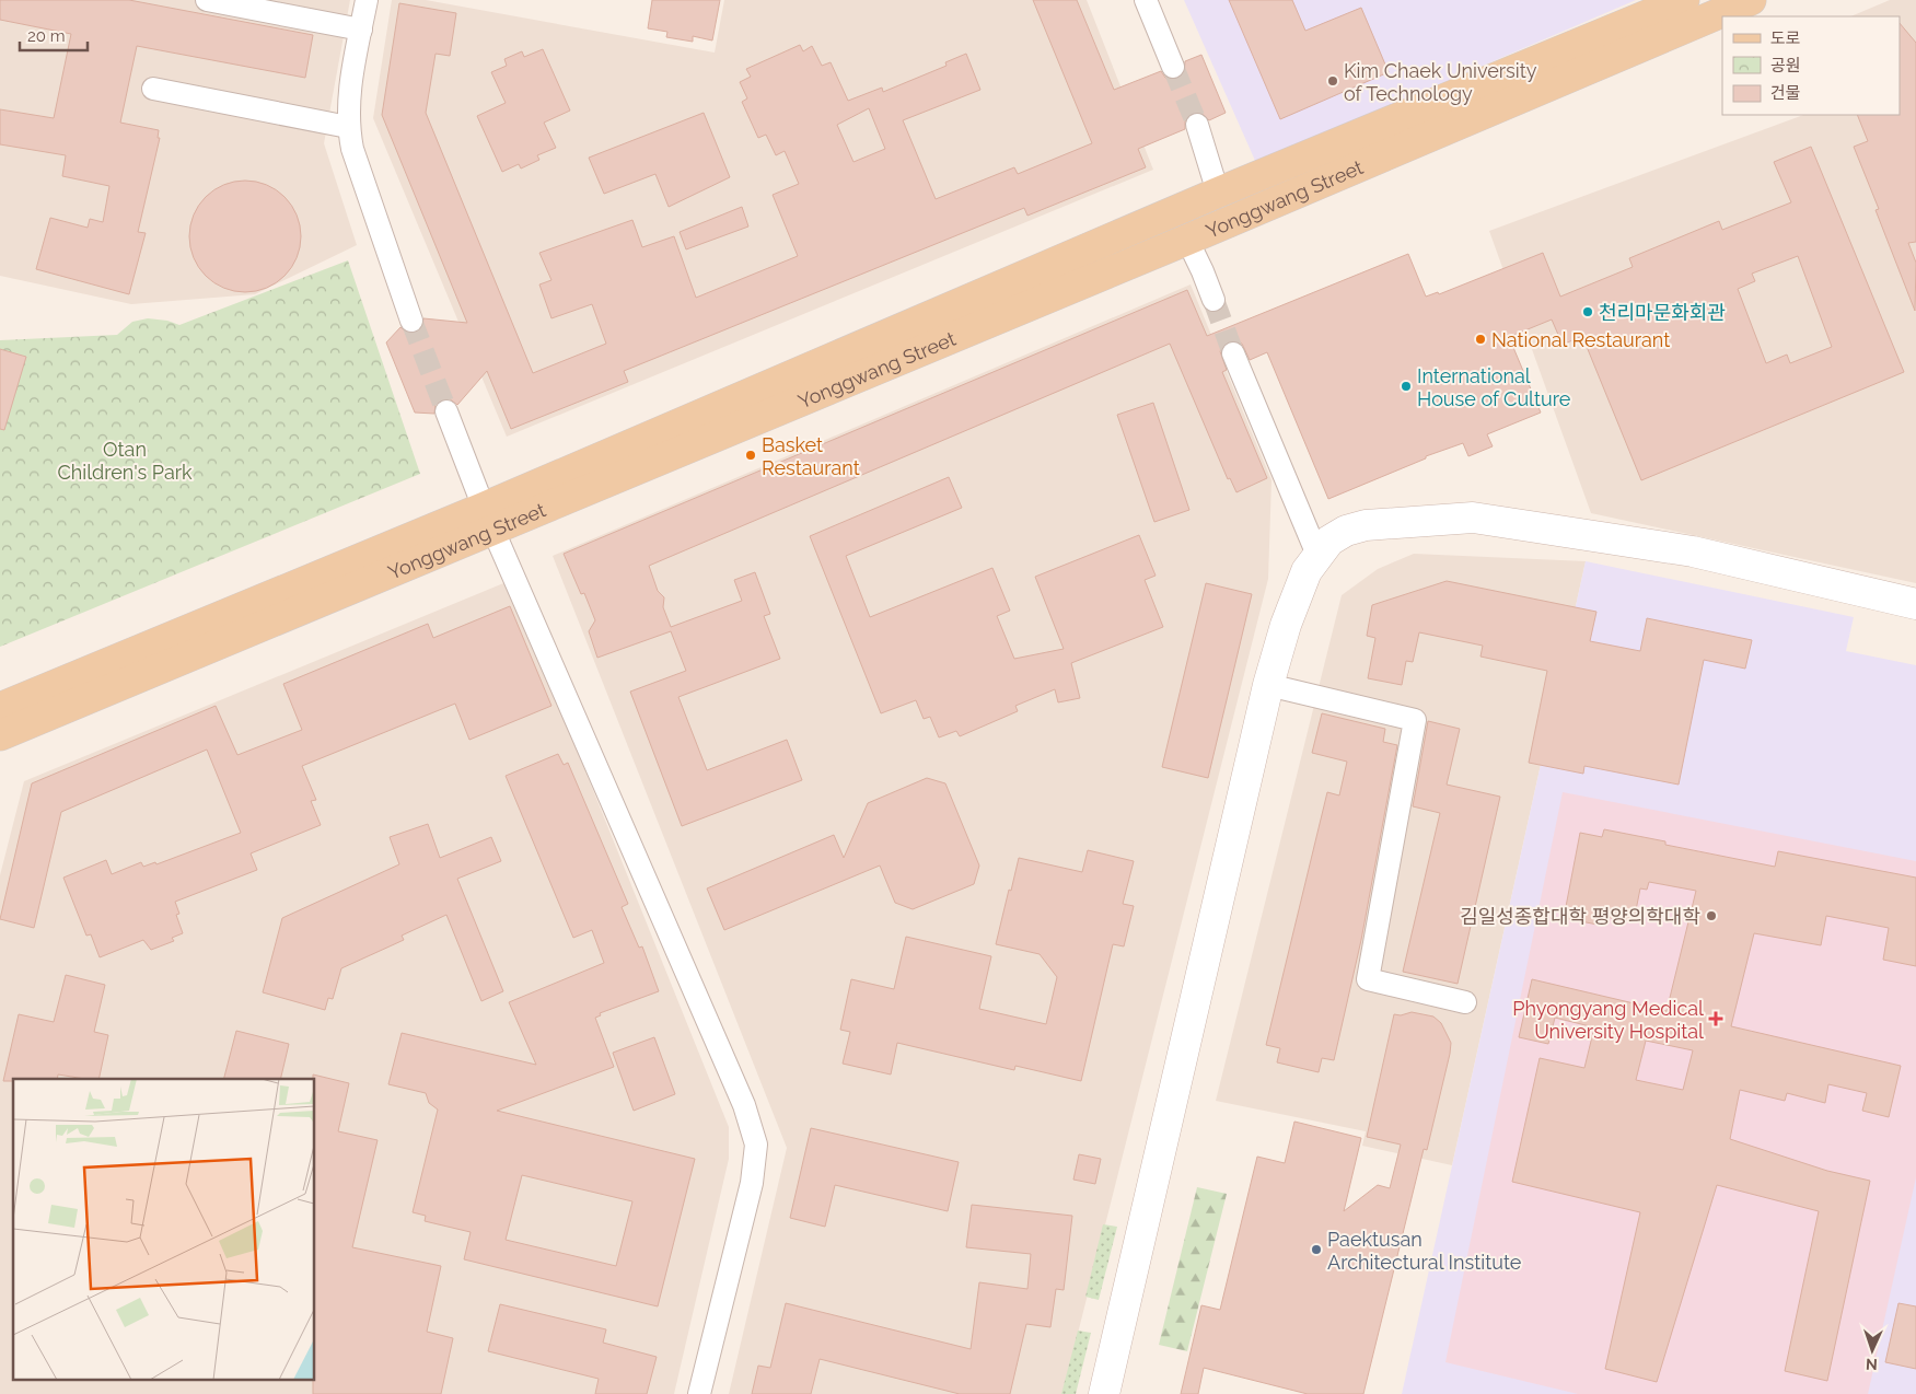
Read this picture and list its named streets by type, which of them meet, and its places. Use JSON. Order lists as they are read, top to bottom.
{
  "streets": {
    "main road": ["Yonggwang Street"]
  },
  "parks": ["Otan Children's Park"],
  "places": {
    "other": [
      "Kim Chaek University of Technology",
      "천리마문화회관",
      "National Restaurant",
      "International House of Culture",
      "Basket Restaurant",
      "김일성종합대학 평양의학대학",
      "Paektusan Architectural Institute"
    ],
    "health": ["Phyongyang Medical University Hospital"]
  },
  "legend": ["도로", "공원", "건물"],
  "scale_bar": "20 m",
  "north": "bottom"
}
